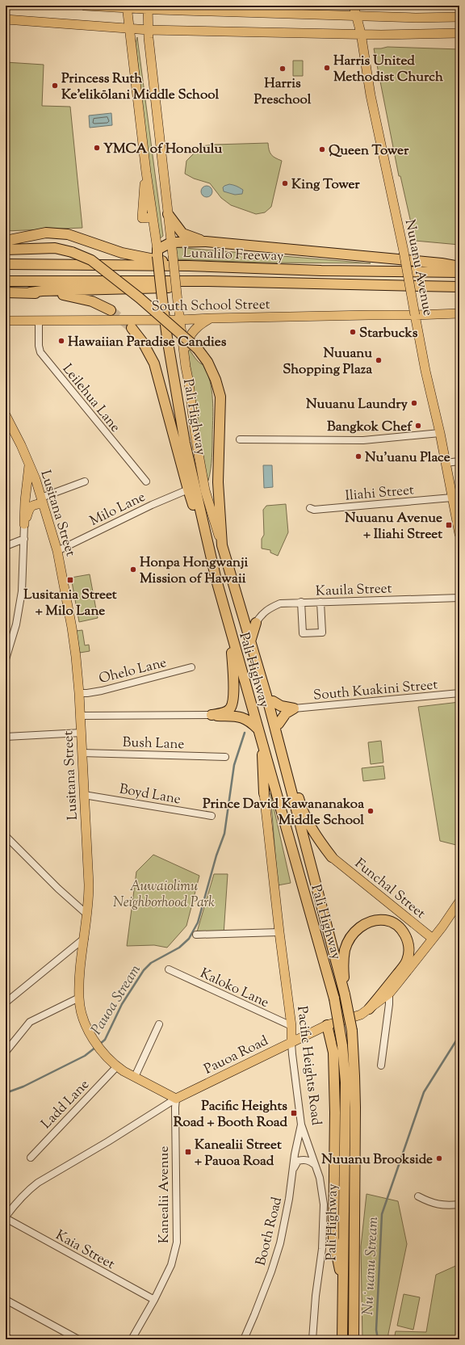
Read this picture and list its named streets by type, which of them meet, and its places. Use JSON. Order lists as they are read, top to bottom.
{
  "streets": {
    "highway": ["Lunalilo Freeway", "Pali Highway"],
    "main road": [
      "Nuuanu Avenue",
      "South School Street",
      "Lusitana Street",
      "Funchal Street",
      "Pauoa Road",
      "Pacific Heights Road"
    ],
    "street": [
      "Leilehua Lane",
      "Iliahi Street",
      "Milo Lane",
      "Kauila Street",
      "Ohelo Lane",
      "South Kuakini Street",
      "Bush Lane",
      "Boyd Lane",
      "Kaloko Lane",
      "Ladd Lane",
      "Kanealii Avenue",
      "Booth Road",
      "Kaia Street"
    ]
  },
  "crossings": [
    ["Nuuanu Avenue", "South School Street"],
    ["Nuuanu Avenue", "Iliahi Street"],
    ["South School Street", "Leilehua Lane"],
    ["South School Street", "Pali Highway"],
    ["Milo Lane", "Lusitana Street"],
    ["Lusitana Street", "Ohelo Lane"],
    ["Lusitana Street", "Bush Lane"],
    ["Lusitana Street", "Boyd Lane"],
    ["Lusitana Street", "Pauoa Road"],
    ["Lusitana Street", "Ladd Lane"],
    ["Lusitana Street", "Kanealii Avenue"],
    ["Funchal Street", "Pauoa Road"],
    ["Kaloko Lane", "Pacific Heights Road"],
    ["Pauoa Road", "Pacific Heights Road"],
    ["Pauoa Road", "Kanealii Avenue"],
    ["Pauoa Road", "Kaia Street"],
    ["Pacific Heights Road", "Booth Road"],
    ["Kanealii Avenue", "Kaia Street"]
  ],
  "water": ["Pauoa Stream", "Nuʻuanu Stream"],
  "parks": ["Auwaiolimu Neighborhood Park"],
  "places": {
    "other": [
      "Harris United Methodist Church",
      "Harris Preschool",
      "Princess Ruth Ke’elikōlani Middle School",
      "YMCA of Honolulu",
      "Queen Tower",
      "King Tower",
      "Starbucks",
      "Hawaiian Paradise Candies",
      "Nuuanu Shopping Plaza",
      "Nuuanu Laundry",
      "Bangkok Chef",
      "Nu'uanu Place",
      "Honpa Hongwanji Mission of Hawaii",
      "Prince David Kawananakoa Middle School",
      "Nuuanu Brookside"
    ],
    "transit": [
      "Nuuanu Avenue + Iliahi Street",
      "Lusitania Street + Milo Lane",
      "Pacific Heights Road + Booth Road",
      "Kanealii Street + Pauoa Road"
    ]
  }
}
